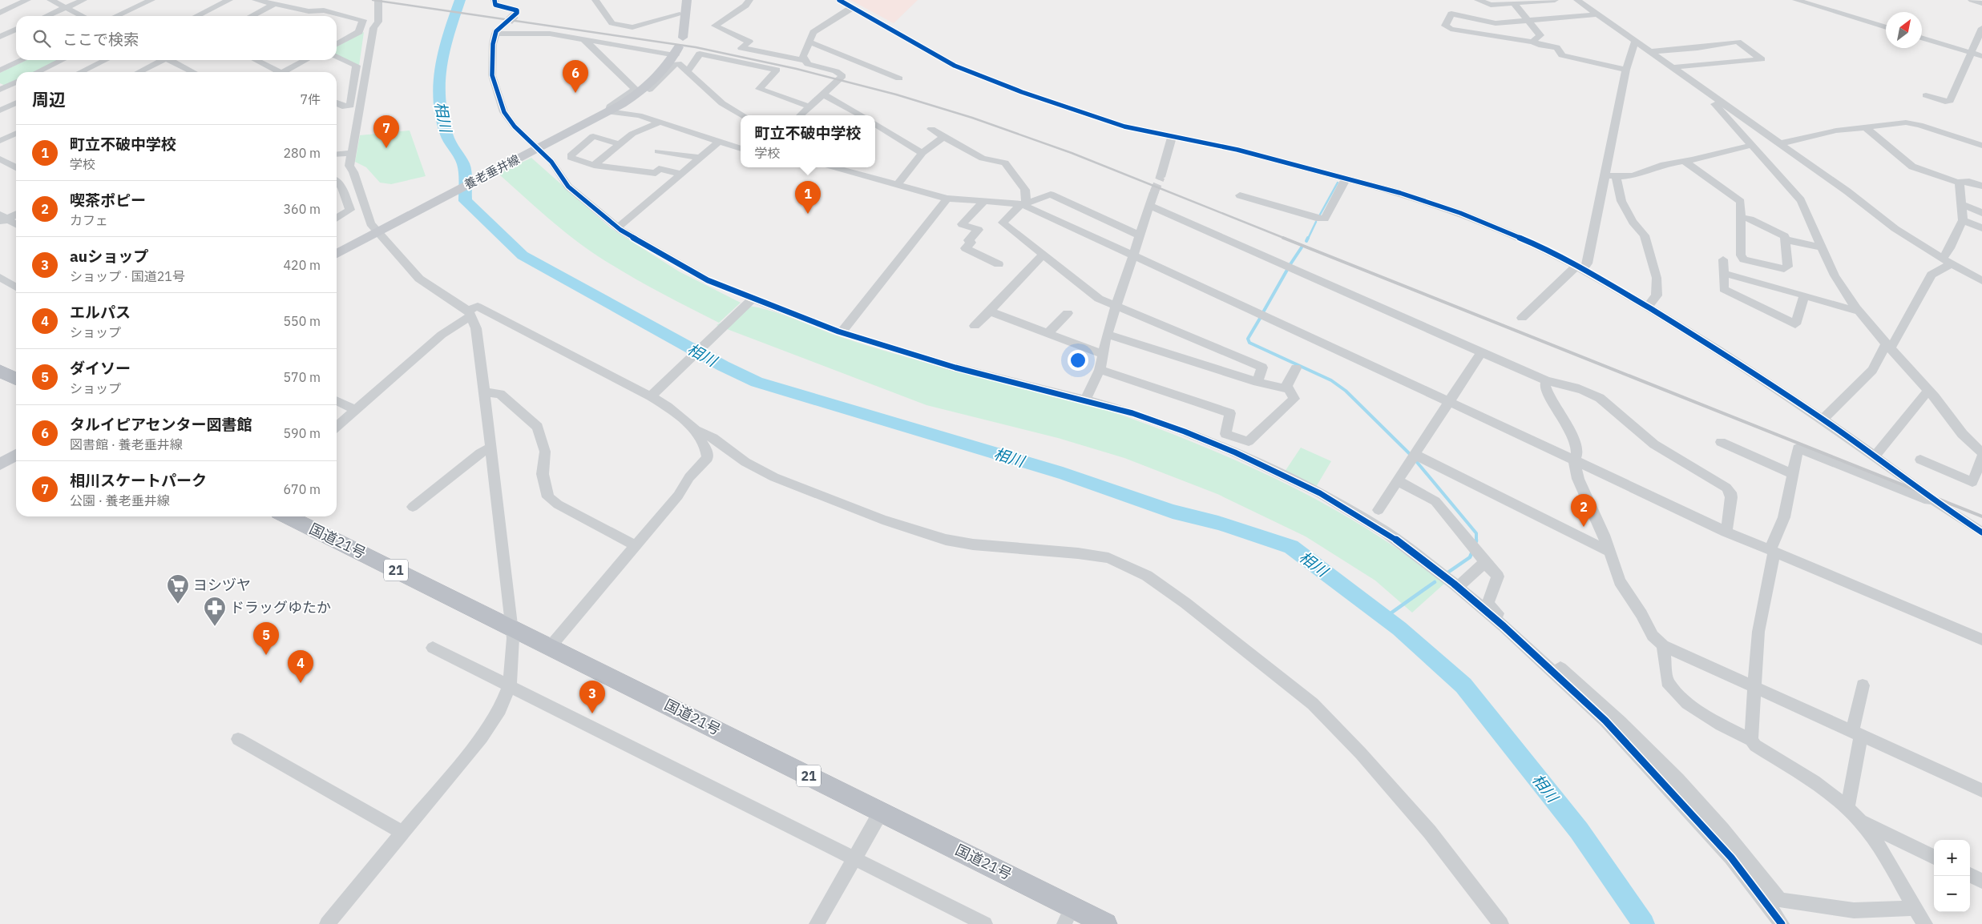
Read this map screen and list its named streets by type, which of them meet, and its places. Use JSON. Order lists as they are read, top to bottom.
{
  "streets": {
    "highway": ["国道21号", "21"],
    "main road": ["養老垂井線"]
  },
  "water": ["相川"],
  "places": {
    "supermarket": ["ヨシヅヤ"],
    "pharmacy": ["ドラッグゆたか"]
  },
  "north": "top right",
  "page": {
    "search": "ここで検索",
    "pins": [
      "6",
      "7",
      "1",
      "2",
      "5",
      "4",
      "3"
    ],
    "heading": ["周辺", "7件"],
    "popup": ["町立不破中学校", "学校"],
    "list": [
      {
        "mark": "1",
        "name": "町立不破中学校",
        "note": "学校",
        "value": "280 m"
      },
      {
        "mark": "2",
        "name": "喫茶ポピー",
        "note": "カフェ",
        "value": "360 m"
      },
      {
        "mark": "3",
        "name": "auショップ",
        "note": "ショップ · 国道21号",
        "value": "420 m"
      },
      {
        "mark": "4",
        "name": "エルパス",
        "note": "ショップ",
        "value": "550 m"
      },
      {
        "mark": "5",
        "name": "ダイソー",
        "note": "ショップ",
        "value": "570 m"
      },
      {
        "mark": "6",
        "name": "タルイピアセンター図書館",
        "note": "図書館 · 養老垂井線",
        "value": "590 m"
      },
      {
        "mark": "7",
        "name": "相川スケートパーク",
        "note": "公園 · 養老垂井線",
        "value": "670 m"
      }
    ],
    "map_buttons": ["+", "−"]
  }
}
